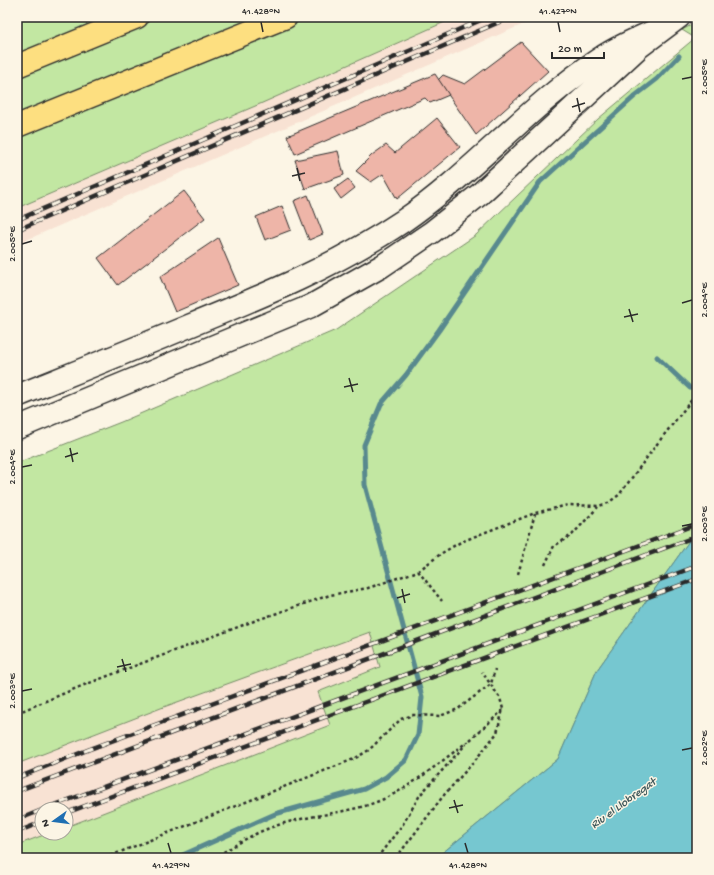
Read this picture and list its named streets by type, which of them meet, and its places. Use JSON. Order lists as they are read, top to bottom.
{
  "water": ["Riu el Llobregat"],
  "scale_bar": "20 m",
  "north": "left",
  "coordinates": [
    "41.428°N",
    "41.427°N",
    "2.005°E",
    "2.004°E",
    "2.003°E",
    "2.002°E",
    "41.429°N"
  ]
}
